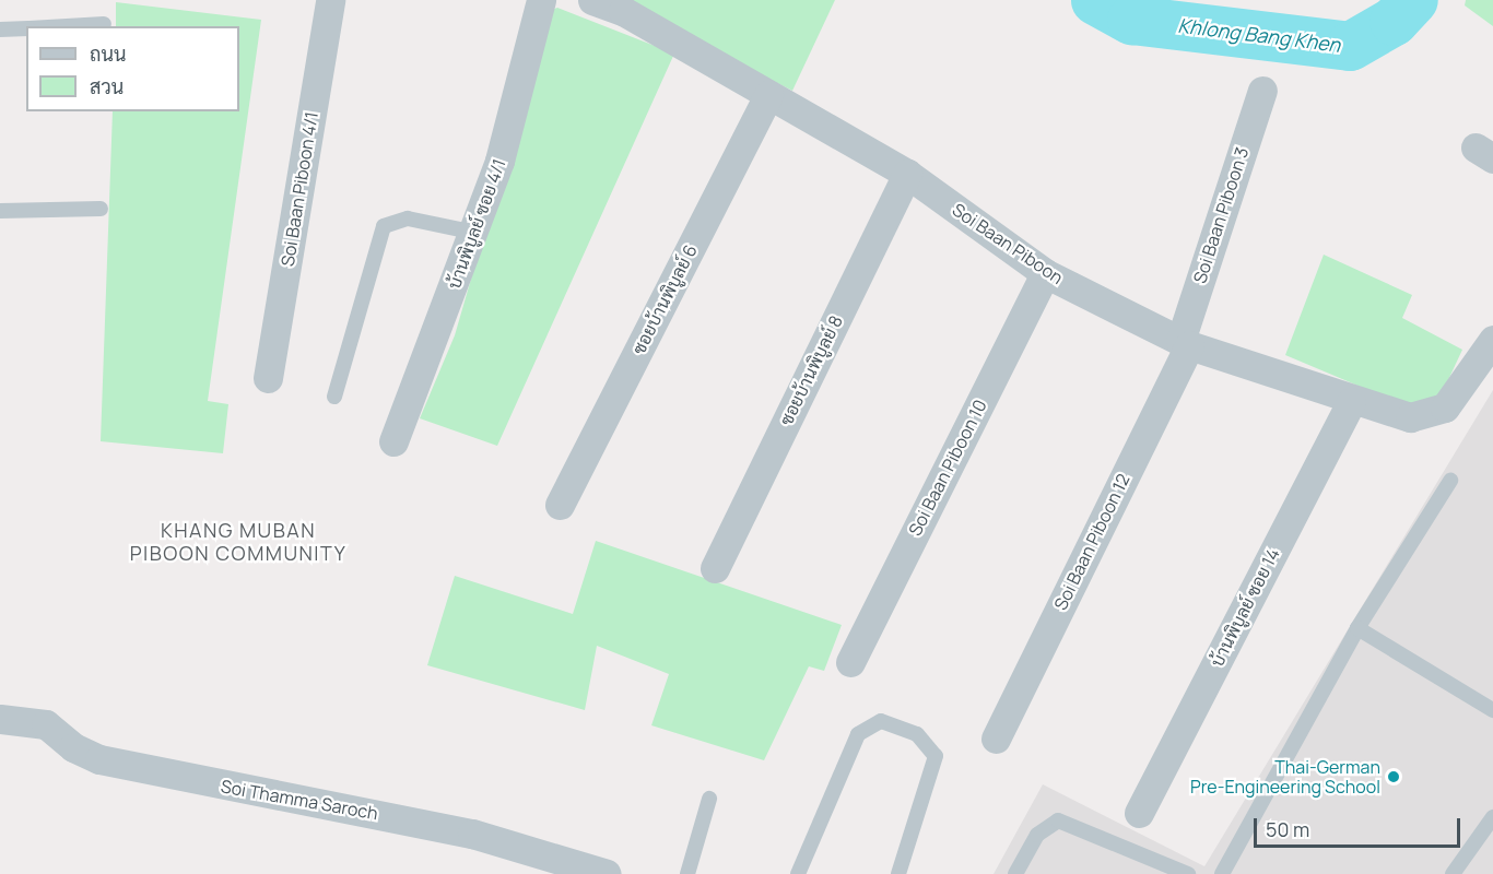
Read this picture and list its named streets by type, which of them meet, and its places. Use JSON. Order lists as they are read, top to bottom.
{
  "streets": {
    "street": [
      "Soi Baan Piboon 4/1",
      "Soi Baan Piboon 3",
      "บ้านพิบูลย์ ซอย 4/1",
      "Soi Baan Piboon",
      "ซอยบ้านพิบูลย์ 6",
      "ซอยบ้านพิบูลย์ 8",
      "Soi Baan Piboon 10",
      "Soi Baan Piboon 12",
      "บ้านพิบูลย์ ซอย 14",
      "Soi Thamma Saroch"
    ]
  },
  "crossings": [
    ["Soi Baan Piboon 3", "Soi Baan Piboon"],
    ["Soi Baan Piboon 3", "Soi Baan Piboon 12"],
    ["Soi Baan Piboon", "ซอยบ้านพิบูลย์ 6"],
    ["Soi Baan Piboon", "ซอยบ้านพิบูลย์ 8"],
    ["Soi Baan Piboon", "Soi Baan Piboon 10"],
    ["Soi Baan Piboon", "Soi Baan Piboon 12"],
    ["Soi Baan Piboon", "บ้านพิบูลย์ ซอย 14"]
  ],
  "districts": ["KHANG MUBAN PIBOON COMMUNITY"],
  "water": ["Khlong Bang Khen"],
  "places": ["Thai-German Pre-Engineering School"],
  "legend": ["ถนน", "สวน"],
  "scale_bar": "50 m"
}
